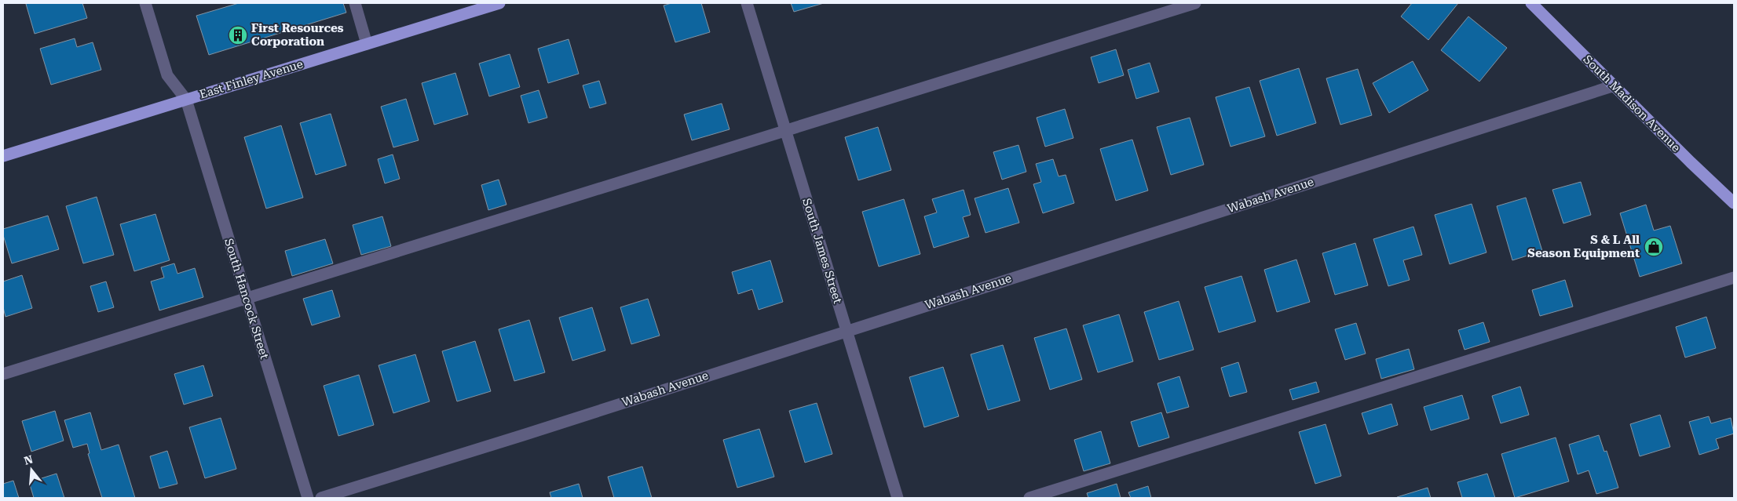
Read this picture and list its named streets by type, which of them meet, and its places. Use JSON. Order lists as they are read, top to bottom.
{
  "streets": {
    "main road": ["East Finley Avenue", "South Madison Avenue"],
    "street": ["Wabash Avenue", "South James Street", "South Hancock Street"]
  },
  "crossings": [
    ["East Finley Avenue", "South Hancock Street"],
    ["South Madison Avenue", "Wabash Avenue"],
    ["Wabash Avenue", "South James Street"]
  ],
  "places": {
    "building": ["First Resources Corporation"],
    "shop": ["S & L All Season Equipment"]
  },
  "north": "top"
}
